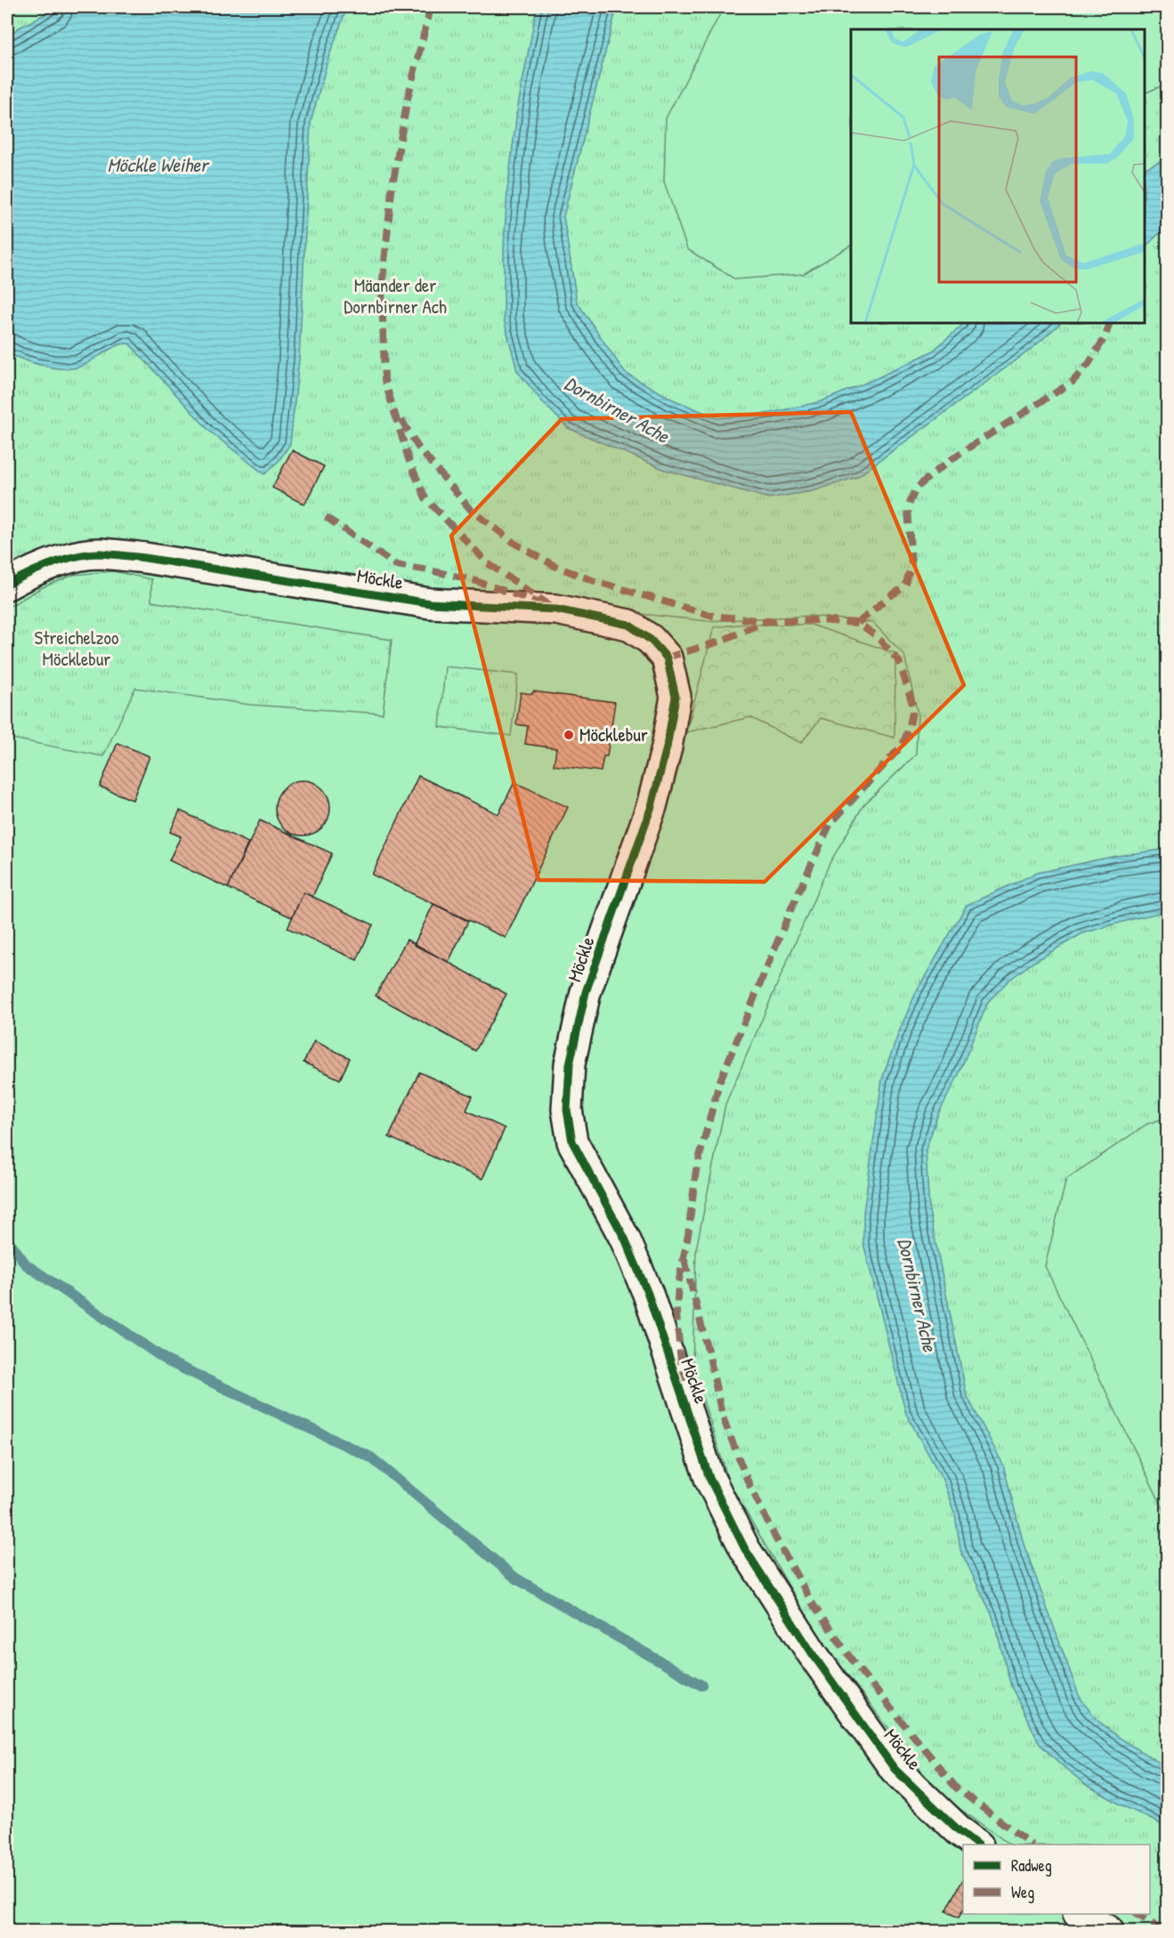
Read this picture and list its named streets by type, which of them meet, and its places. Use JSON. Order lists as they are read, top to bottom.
{
  "streets": {
    "street": ["Möckle"]
  },
  "water": ["Möckle Weiher", "Dornbirner Ache"],
  "parks": ["Mäander der Dornbirner Ach", "Streichelzoo Möcklebur"],
  "places": ["Möcklebur"],
  "legend": ["Radweg", "Weg"]
}
